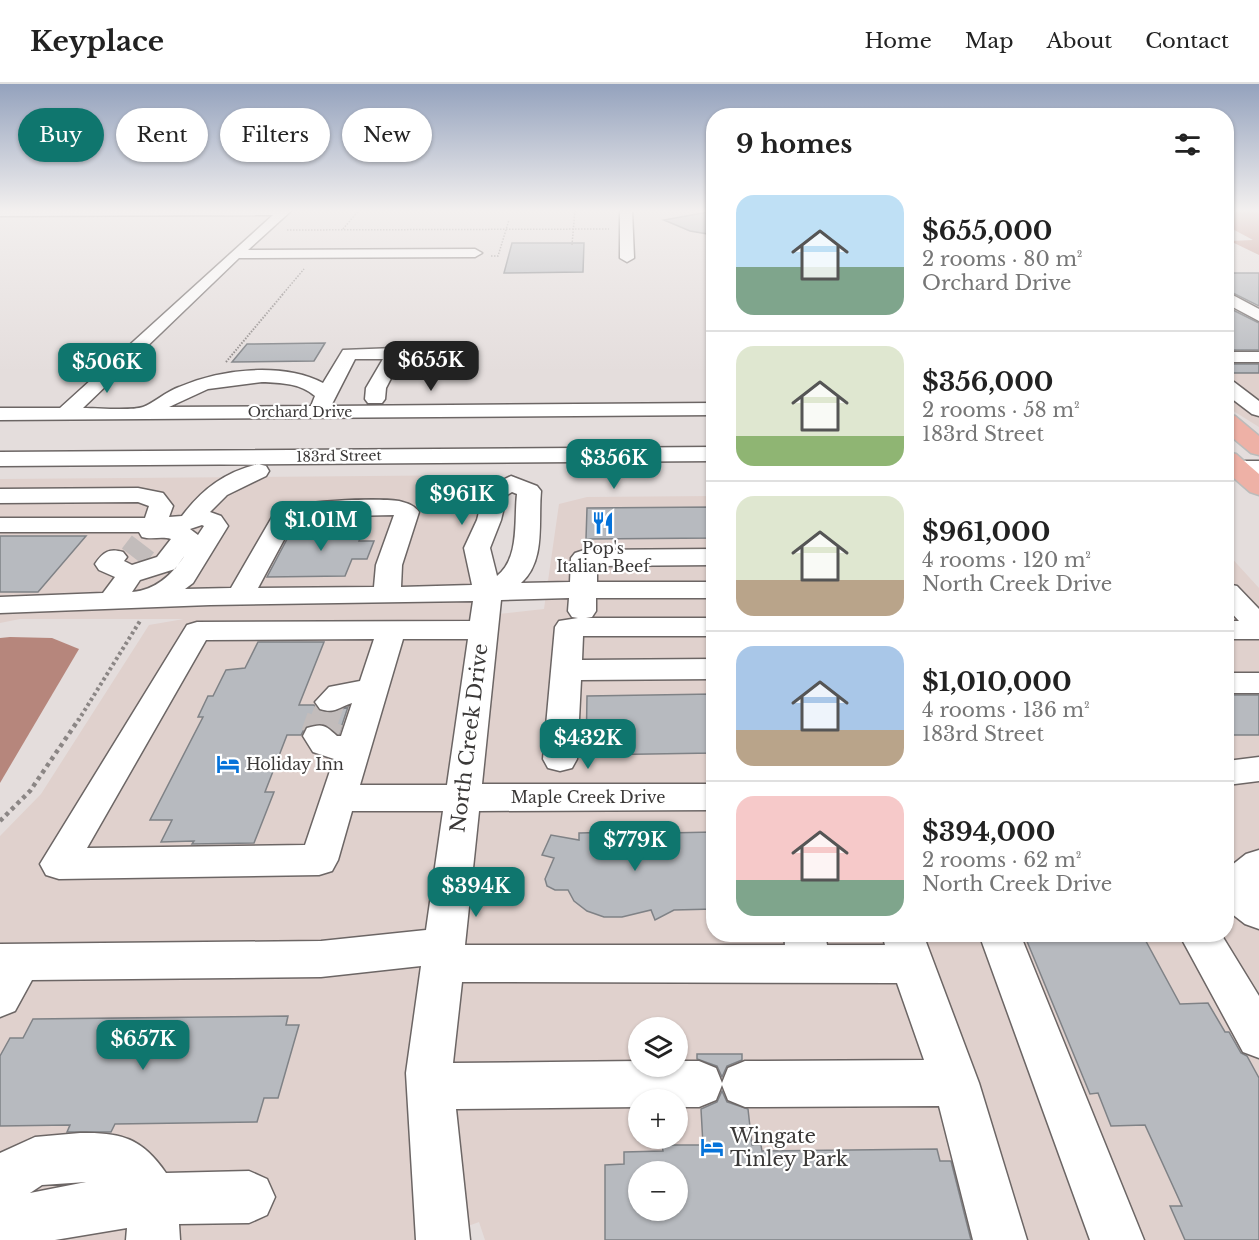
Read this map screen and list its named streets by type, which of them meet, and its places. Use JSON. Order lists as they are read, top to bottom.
{
  "streets": {
    "street": [
      "Orchard Drive",
      "183rd Street",
      "North Creek Drive",
      "Maple Creek Drive"
    ]
  },
  "crossings": [
    ["183rd Street", "North Creek Drive"],
    ["North Creek Drive", "Maple Creek Drive"]
  ],
  "places": {
    "restaurant": ["Pop's Italian Beef"],
    "hotel": ["Holiday Inn", "Wingate Tinley Park"]
  },
  "page": {
    "header": "Keyplace",
    "nav": [
      "Home",
      "Map",
      "About",
      "Contact"
    ],
    "chip": [
      "Buy",
      "Rent",
      "Filters",
      "New"
    ],
    "heading": "9 homes",
    "list": [
      {
        "name": "$655,000",
        "note": "2 rooms · 80 m² · Orchard Drive"
      },
      {
        "name": "$356,000",
        "note": "2 rooms · 58 m² · 183rd Street"
      },
      {
        "name": "$961,000",
        "note": "4 rooms · 120 m² · North Creek Drive"
      },
      {
        "name": "$1,010,000",
        "note": "4 rooms · 136 m² · 183rd Street"
      },
      {
        "name": "$394,000",
        "note": "2 rooms · 62 m² · North Creek Drive"
      }
    ],
    "price": [
      "$655K",
      "$506K",
      "$356K",
      "$961K",
      "$1.01M",
      "$432K",
      "$779K",
      "$394K",
      "$657K"
    ],
    "map_buttons": ["+", "−"]
  }
}
